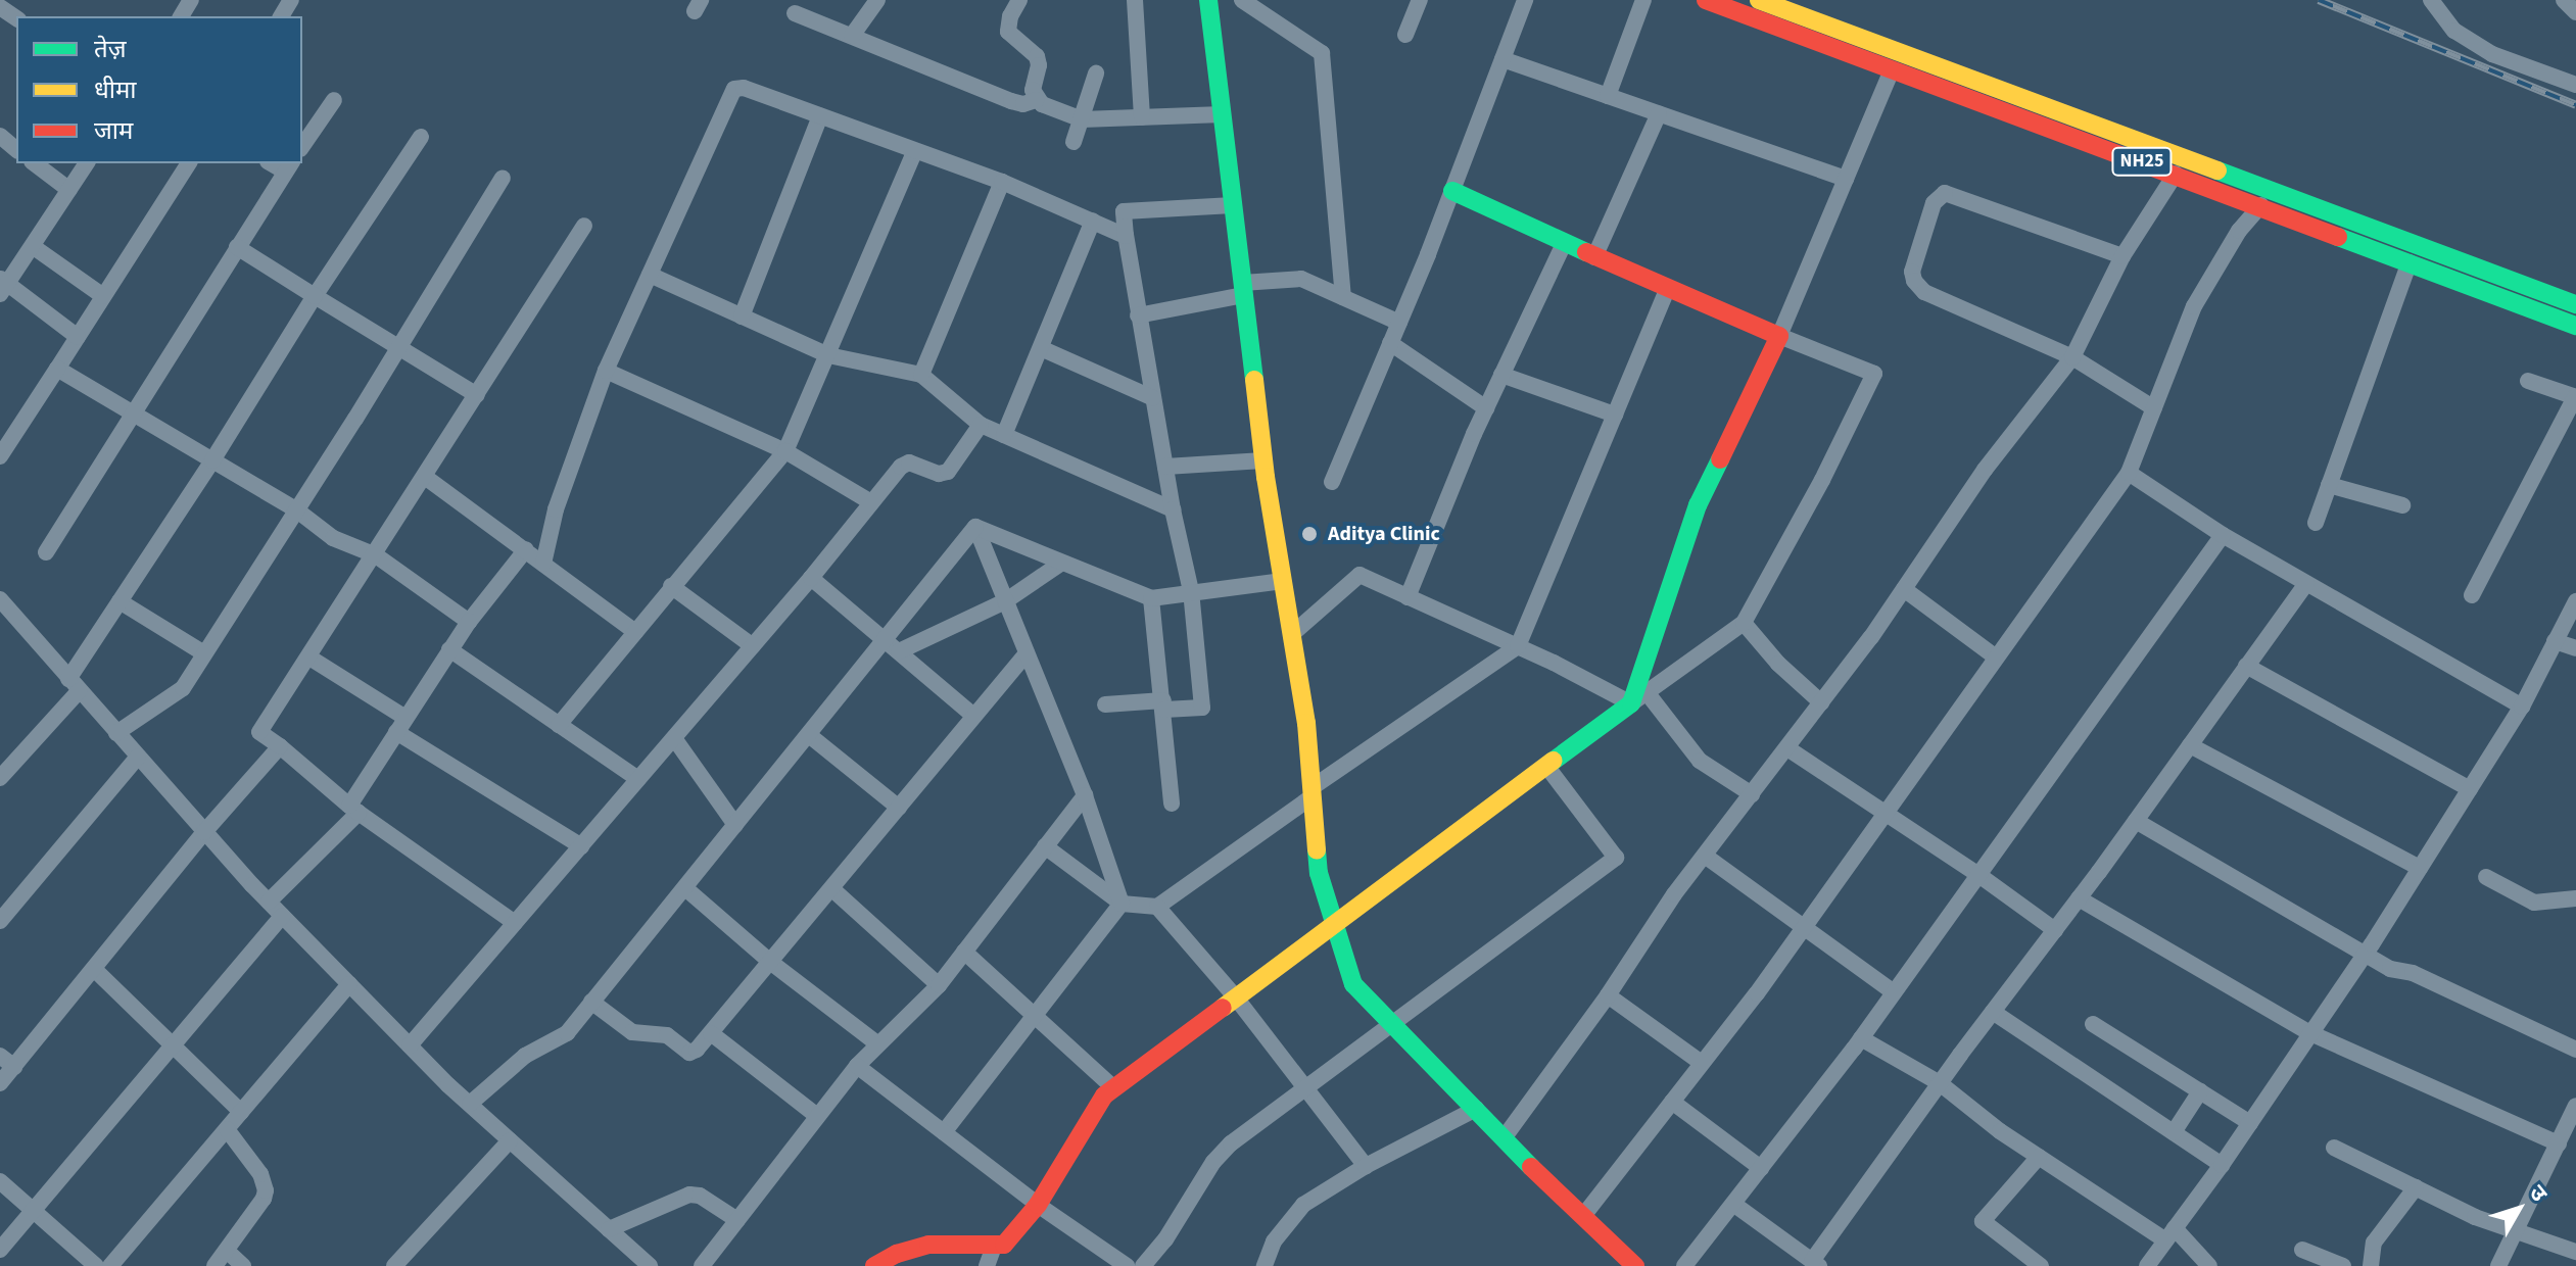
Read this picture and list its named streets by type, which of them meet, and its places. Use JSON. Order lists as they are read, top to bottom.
{
  "streets": {
    "street": ["NH25"]
  },
  "places": ["Aditya Clinic"],
  "legend": ["तेज़", "धीमा", "जाम"],
  "north": "top right"
}
